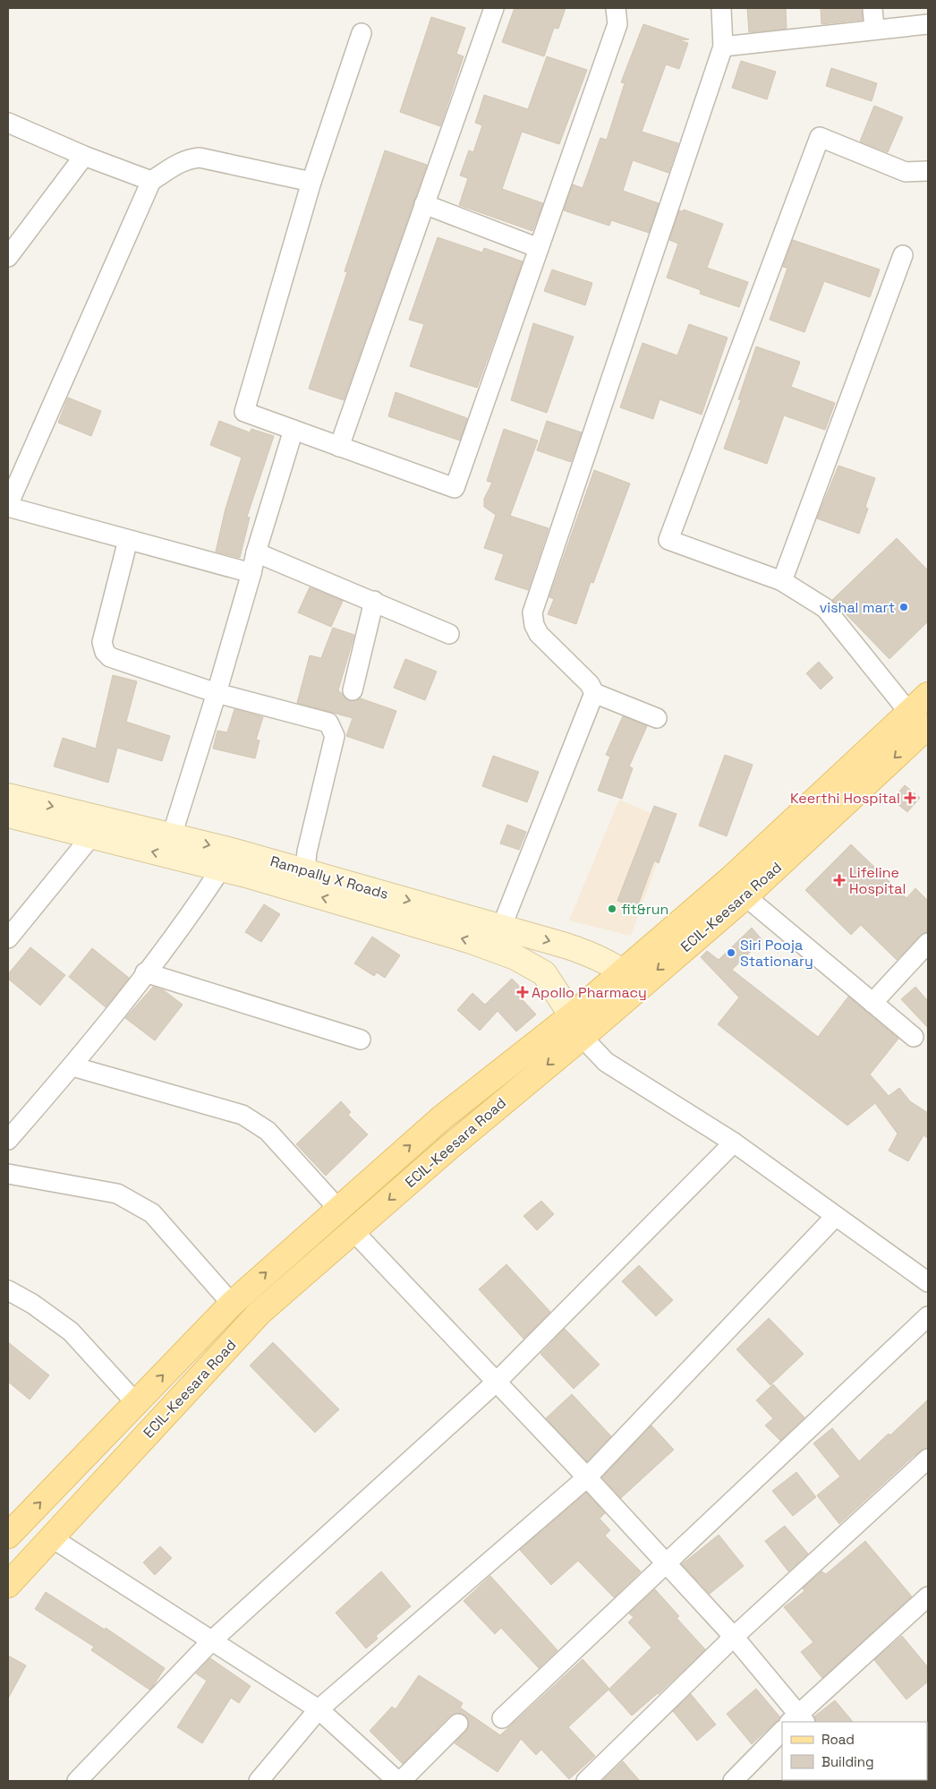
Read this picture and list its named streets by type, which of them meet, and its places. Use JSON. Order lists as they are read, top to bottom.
{
  "streets": {
    "main road": ["Rampally X Roads", "ECIL-Keesara Road"]
  },
  "crossings": [
    ["Rampally X Roads", "ECIL-Keesara Road"]
  ],
  "places": {
    "other": ["vishal mart", "fit&run", "Siri Pooja Stationary"],
    "health": ["Keerthi Hospital", "Lifeline Hospital", "Apollo Pharmacy"]
  },
  "legend": ["Road", "Building"]
}
